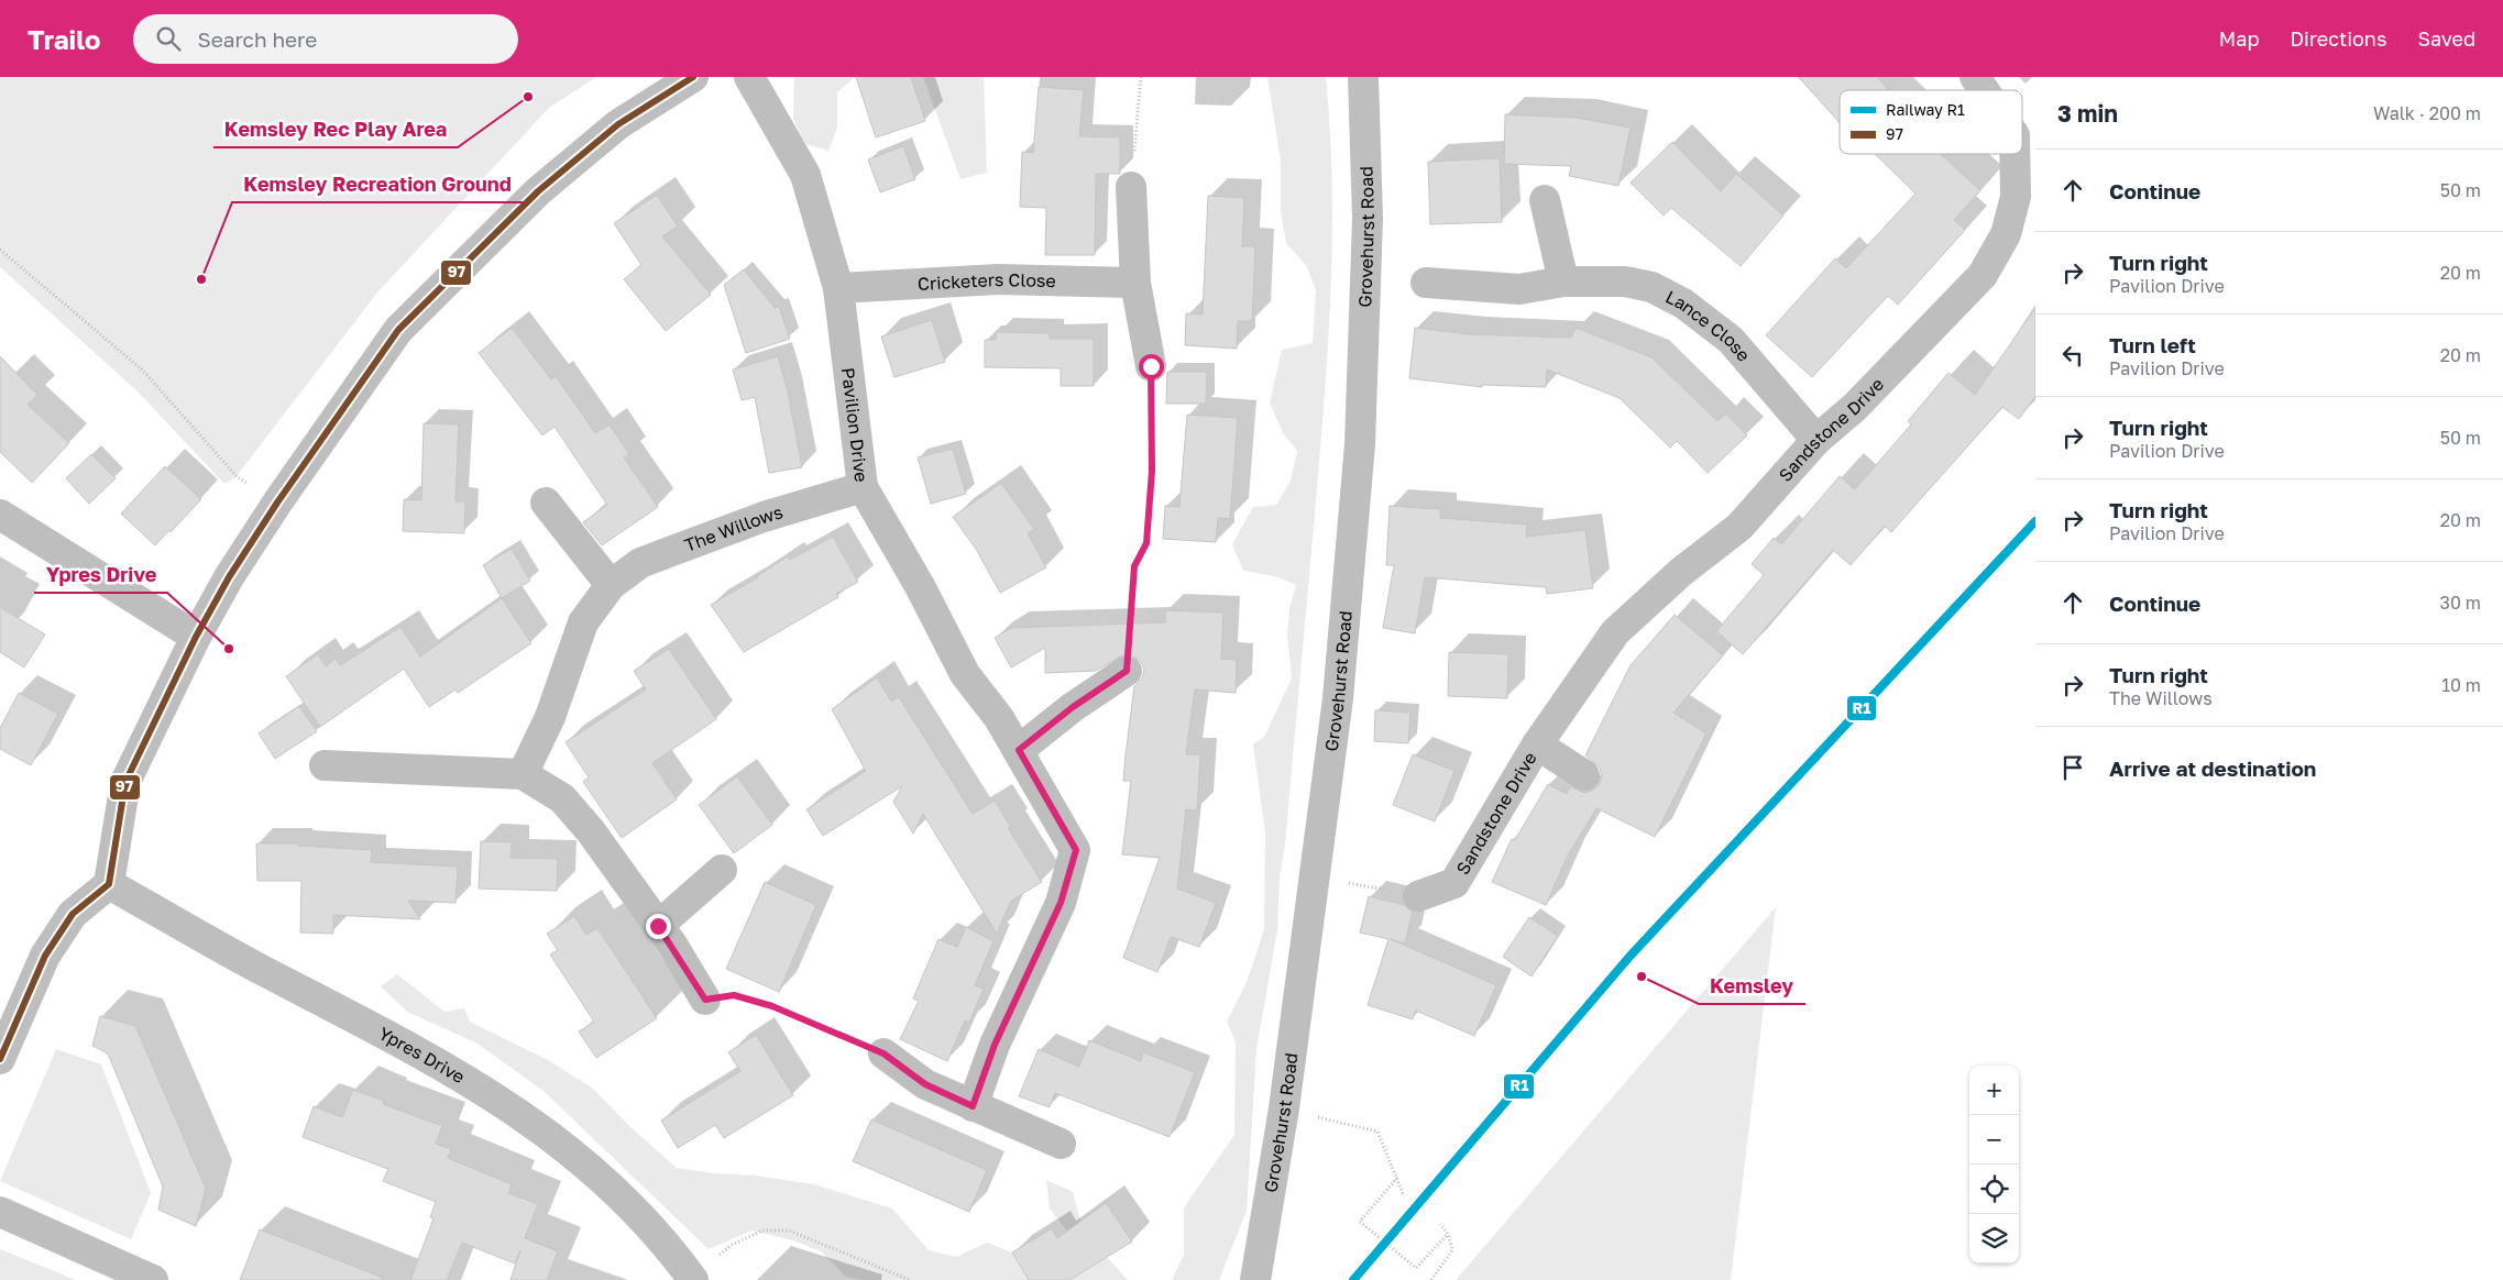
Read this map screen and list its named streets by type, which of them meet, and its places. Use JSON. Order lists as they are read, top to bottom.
{
  "streets": {
    "street": [
      "Grovehurst Road",
      "Cricketers Close",
      "Lance Close",
      "Pavilion Drive",
      "Sandstone Drive",
      "The Willows",
      "Ypres Drive"
    ]
  },
  "crossings": [
    ["Cricketers Close", "Pavilion Drive"],
    ["Lance Close", "Sandstone Drive"],
    ["Pavilion Drive", "The Willows"]
  ],
  "places": [
    "Kemsley Rec Play Area",
    "Kemsley Recreation Ground",
    "Ypres Drive",
    "Kemsley"
  ],
  "lines": ["transit line 97", "rail line R1"],
  "legend": ["Railway R1", "97"],
  "page": {
    "header": "Trailo",
    "search": "Search here",
    "nav": ["Map", "Directions", "Saved"],
    "heading": ["3 min", "Walk · 200 m"],
    "list": [
      ["Continue", "50 m"],
      ["Turn right", "Pavilion Drive", "20 m"],
      ["Turn left", "Pavilion Drive", "20 m"],
      ["Turn right", "Pavilion Drive", "50 m"],
      ["Turn right", "Pavilion Drive", "20 m"],
      ["Continue", "30 m"],
      ["Turn right", "The Willows", "10 m"],
      "Arrive at destination"
    ],
    "map_buttons": ["+", "−"]
  }
}
